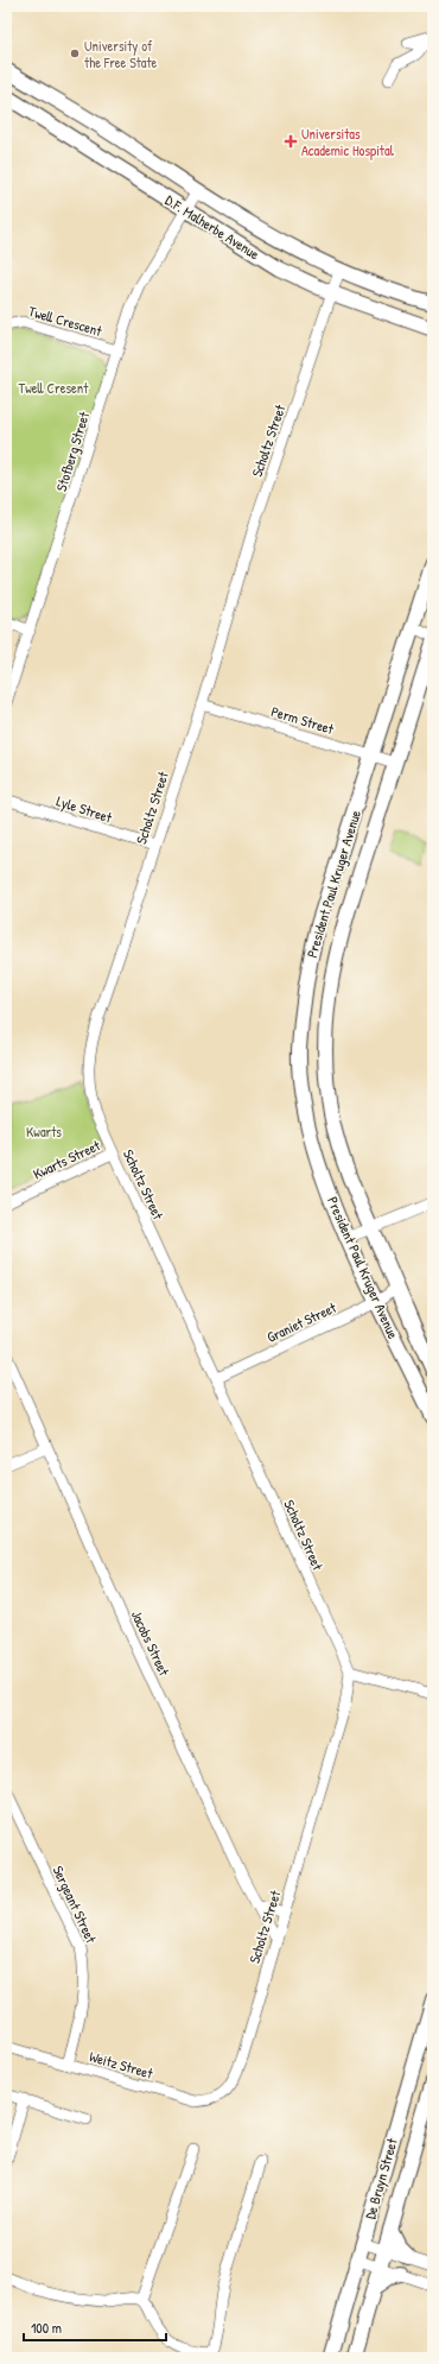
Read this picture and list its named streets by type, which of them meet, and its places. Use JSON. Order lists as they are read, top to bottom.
{
  "streets": {
    "street": [
      "D.F. Malherbe Avenue",
      "Twell Crescent",
      "Scholtz Street",
      "Stofberg Street",
      "Perm Street",
      "Lyle Street",
      "President Paul Kruger Avenue",
      "Kwarts Street",
      "Graniet Street",
      "Jacobs Street",
      "Sergeant Street",
      "Weitz Street",
      "De Bruyn Street"
    ]
  },
  "crossings": [
    ["D.F. Malherbe Avenue", "Scholtz Street"],
    ["D.F. Malherbe Avenue", "Stofberg Street"],
    ["Twell Crescent", "Stofberg Street"],
    ["Scholtz Street", "Perm Street"],
    ["Scholtz Street", "Lyle Street"],
    ["Scholtz Street", "Kwarts Street"],
    ["Scholtz Street", "Graniet Street"],
    ["Scholtz Street", "Jacobs Street"],
    ["Scholtz Street", "Weitz Street"],
    ["Perm Street", "President Paul Kruger Avenue"],
    ["President Paul Kruger Avenue", "Graniet Street"],
    ["Sergeant Street", "Weitz Street"]
  ],
  "parks": ["Twell Cresent", "Kwarts"],
  "places": {
    "other": ["University of the Free State"],
    "health": ["Universitas Academic Hospital"]
  },
  "scale_bar": "100 m"
}
